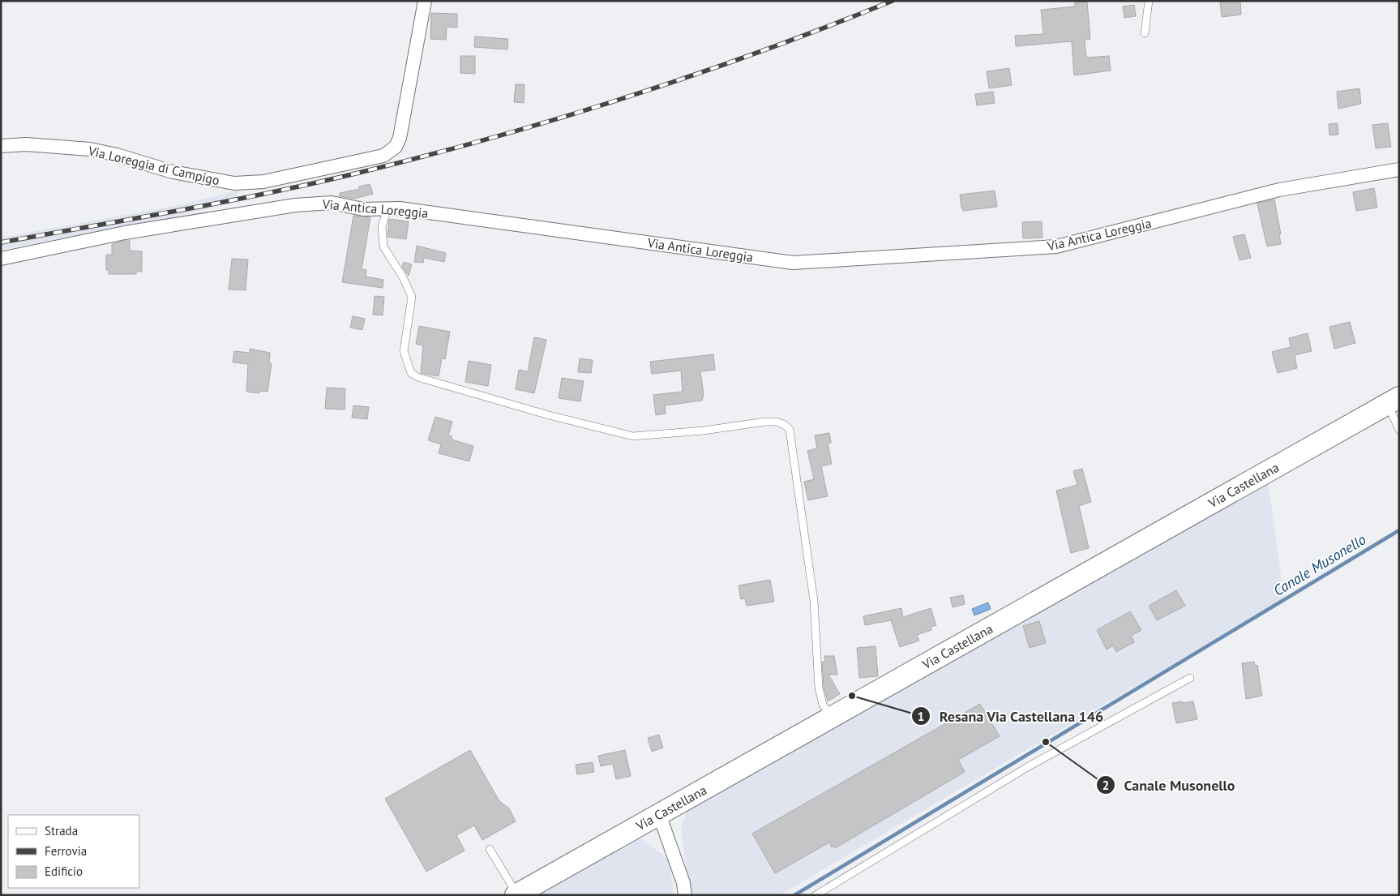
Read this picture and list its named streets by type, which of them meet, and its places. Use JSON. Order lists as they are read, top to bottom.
{
  "streets": {
    "main road": ["Via Castellana"],
    "street": ["Via Loreggia di Campigo", "Via Antica Loreggia"]
  },
  "water": ["Canale Musonello"],
  "places": ["Resana Via Castellana 146", "Canale Musonello"],
  "legend": ["Strada", "Ferrovia", "Edificio"]
}
